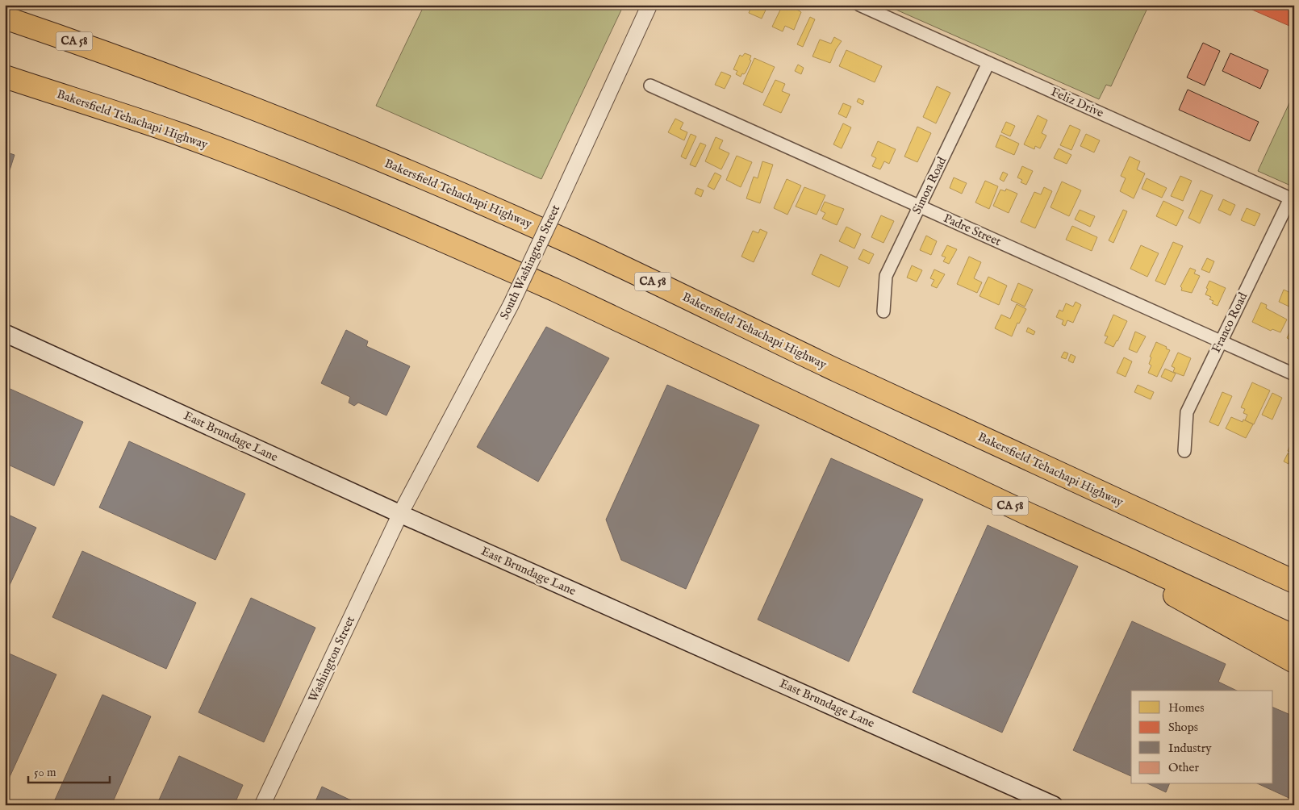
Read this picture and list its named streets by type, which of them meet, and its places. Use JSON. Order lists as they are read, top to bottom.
{
  "streets": {
    "highway": ["CA 58", "Bakersfield Tehachapi Highway"],
    "main road": ["East Brundage Lane"],
    "street": [
      "Feliz Drive",
      "Simon Road",
      "Padre Street",
      "South Washington Street",
      "Franco Road",
      "Washington Street"
    ]
  },
  "crossings": [
    ["Feliz Drive", "Simon Road"],
    ["Feliz Drive", "Franco Road"],
    ["Simon Road", "Padre Street"],
    ["Padre Street", "Franco Road"],
    ["South Washington Street", "East Brundage Lane"],
    ["South Washington Street", "Washington Street"],
    ["East Brundage Lane", "Washington Street"]
  ],
  "legend": [
    "Homes",
    "Shops",
    "Industry",
    "Other"
  ],
  "scale_bar": "50 m"
}
